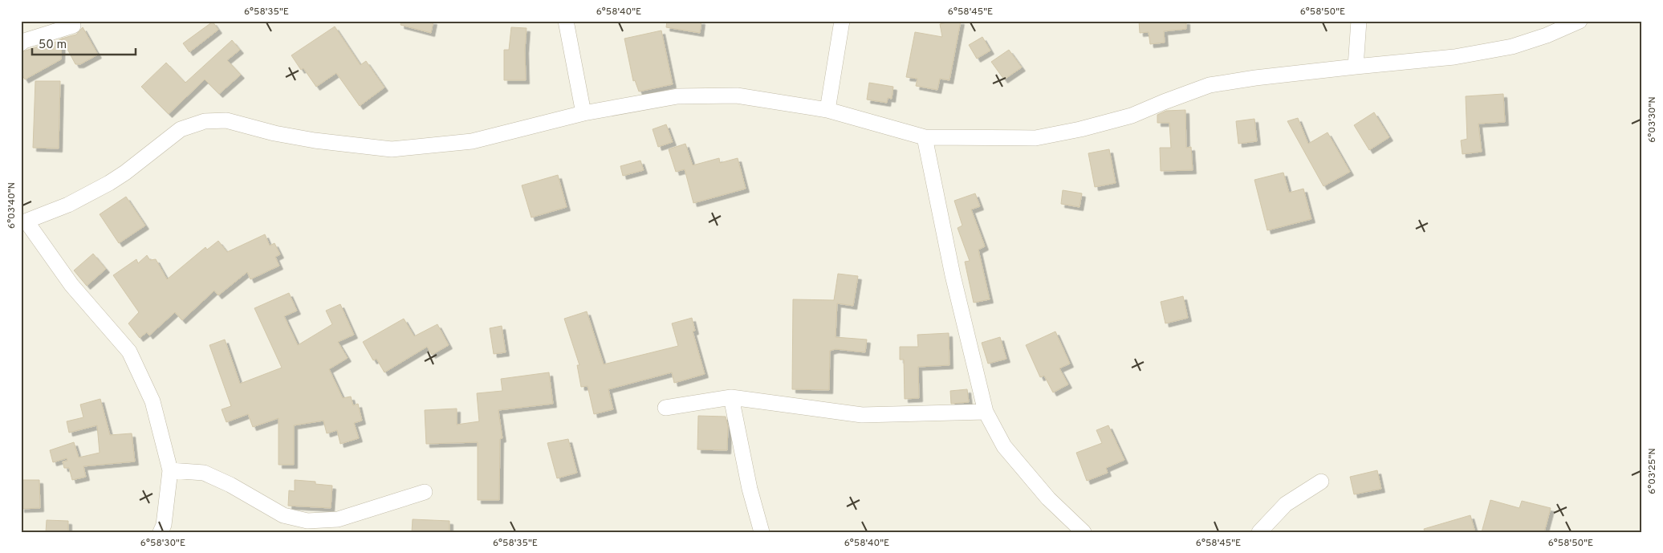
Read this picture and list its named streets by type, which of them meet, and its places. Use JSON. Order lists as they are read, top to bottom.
{
  "scale_bar": "50 m",
  "coordinates": [
    "6°58'35\"E",
    "6°58'40\"E",
    "6°58'45\"E",
    "6°58'50\"E",
    "6°03'30\"N",
    "6°03'40\"N",
    "6°03'25\"N",
    "6°58'30\"E"
  ]
}
